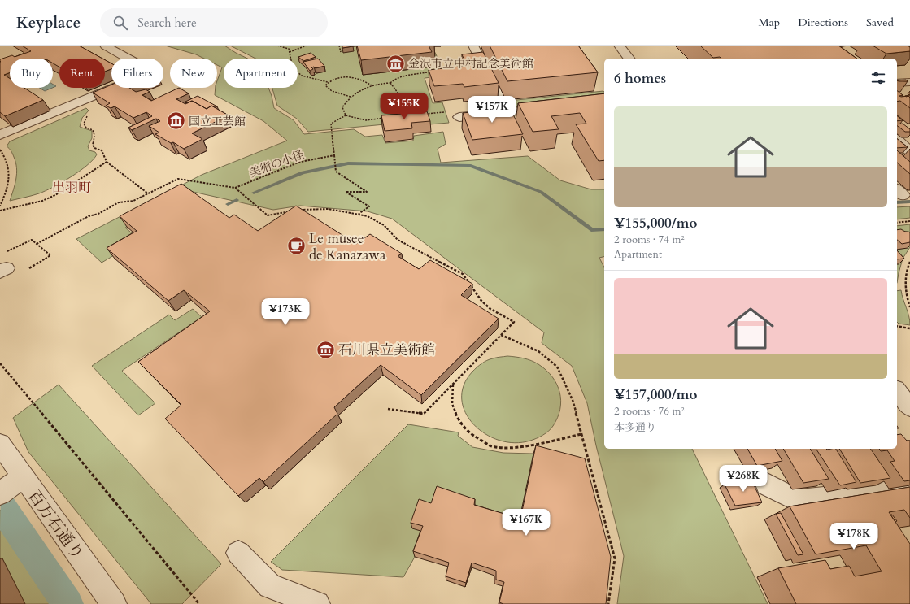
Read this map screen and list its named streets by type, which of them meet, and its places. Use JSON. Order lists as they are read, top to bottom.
{
  "streets": {
    "street": ["百万石通り"],
    "path": ["美術の小径"]
  },
  "districts": ["出羽町"],
  "places": {
    "museum": ["金沢市立中村記念美術館", "国立工芸館", "石川県立美術館"],
    "cafe": ["Le musee de Kanazawa"]
  },
  "page": {
    "header": "Keyplace",
    "search": "Search here",
    "nav": ["Map", "Directions", "Saved"],
    "chip": [
      "Buy",
      "Rent",
      "Filters",
      "New",
      "Apartment"
    ],
    "heading": "6 homes",
    "price": [
      "¥155K",
      "¥157K",
      "¥173K",
      "¥268K",
      "¥167K",
      "¥178K"
    ],
    "list": [
      {
        "name": "¥155,000/mo",
        "note": "2 rooms · 74 m² · Apartment"
      },
      {
        "name": "¥157,000/mo",
        "note": "2 rooms · 76 m² · 本多通り"
      }
    ]
  }
}
